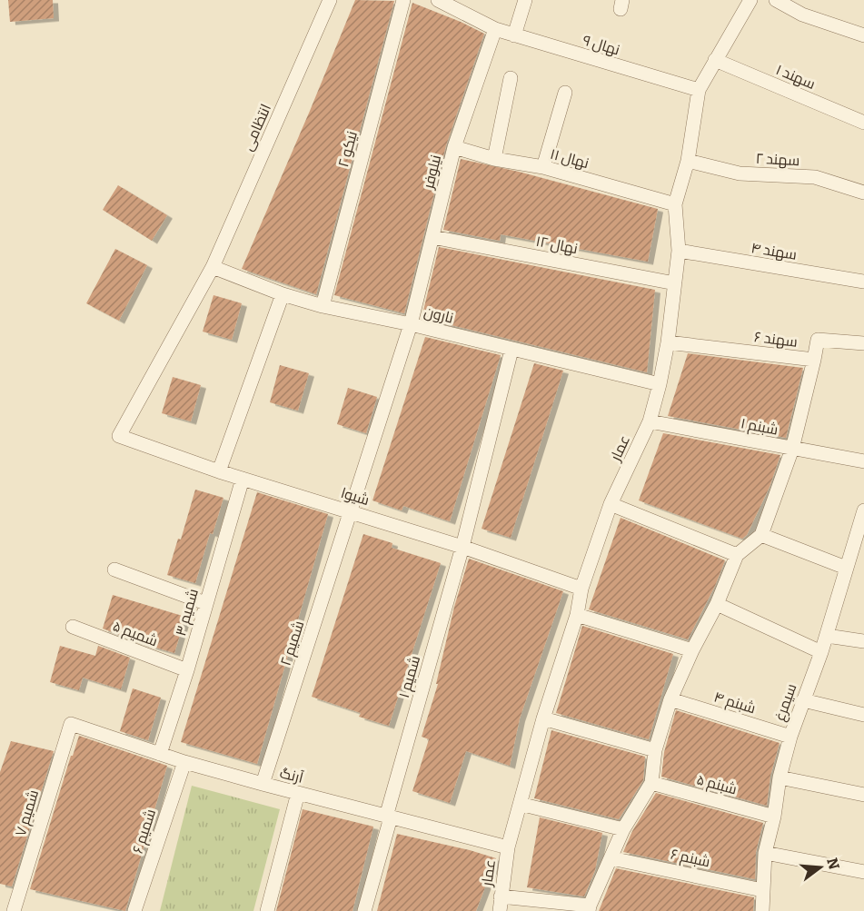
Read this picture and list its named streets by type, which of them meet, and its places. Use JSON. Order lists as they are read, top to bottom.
{
  "streets": {
    "street": [
      "نهال ۹",
      "سهند ۱",
      "انتظامی",
      "نیکو ۲",
      "نهال ۱۱",
      "سهند ۲",
      "نیلوفر",
      "نهال ۱۲",
      "سهند ۴",
      "نارون",
      "سهند ۶",
      "شبنم ۱",
      "عمار",
      "شیوا",
      "شمیم ۳",
      "شمیم ۵",
      "شمیم ۲",
      "شمیم ۱",
      "شبنم ۴",
      "سیمرغ",
      "آرنگ",
      "شبنم ۵",
      "شمیم ۷",
      "شمیم ۶",
      "شبنم ۶"
    ]
  },
  "crossings": [
    ["نهال ۹", "نیلوفر"],
    ["نهال ۹", "عمار"],
    ["سهند ۱", "عمار"],
    ["انتظامی", "نارون"],
    ["انتظامی", "شیوا"],
    ["نیکو ۲", "نارون"],
    ["نهال ۱۱", "نیلوفر"],
    ["نهال ۱۱", "عمار"],
    ["سهند ۲", "عمار"],
    ["نیلوفر", "نهال ۱۲"],
    ["نیلوفر", "نارون"],
    ["نیلوفر", "شمیم ۲"],
    ["نهال ۱۲", "عمار"],
    ["سهند ۴", "عمار"],
    ["نارون", "عمار"],
    ["نارون", "شمیم ۲"],
    ["نارون", "شمیم ۱"],
    ["سهند ۶", "عمار"],
    ["شبنم ۱", "عمار"],
    ["عمار", "شیوا"],
    ["عمار", "آرنگ"],
    ["شیوا", "شمیم ۳"],
    ["شیوا", "شمیم ۲"],
    ["شیوا", "شمیم ۱"],
    ["شمیم ۳", "شمیم ۵"],
    ["شمیم ۳", "آرنگ"],
    ["شمیم ۲", "آرنگ"],
    ["شمیم ۱", "آرنگ"],
    ["شبنم ۴", "سیمرغ"],
    ["سیمرغ", "شبنم ۵"],
    ["سیمرغ", "شبنم ۶"],
    ["آرنگ", "شمیم ۷"],
    ["آرنگ", "شمیم ۶"]
  ],
  "north": "right"
}
